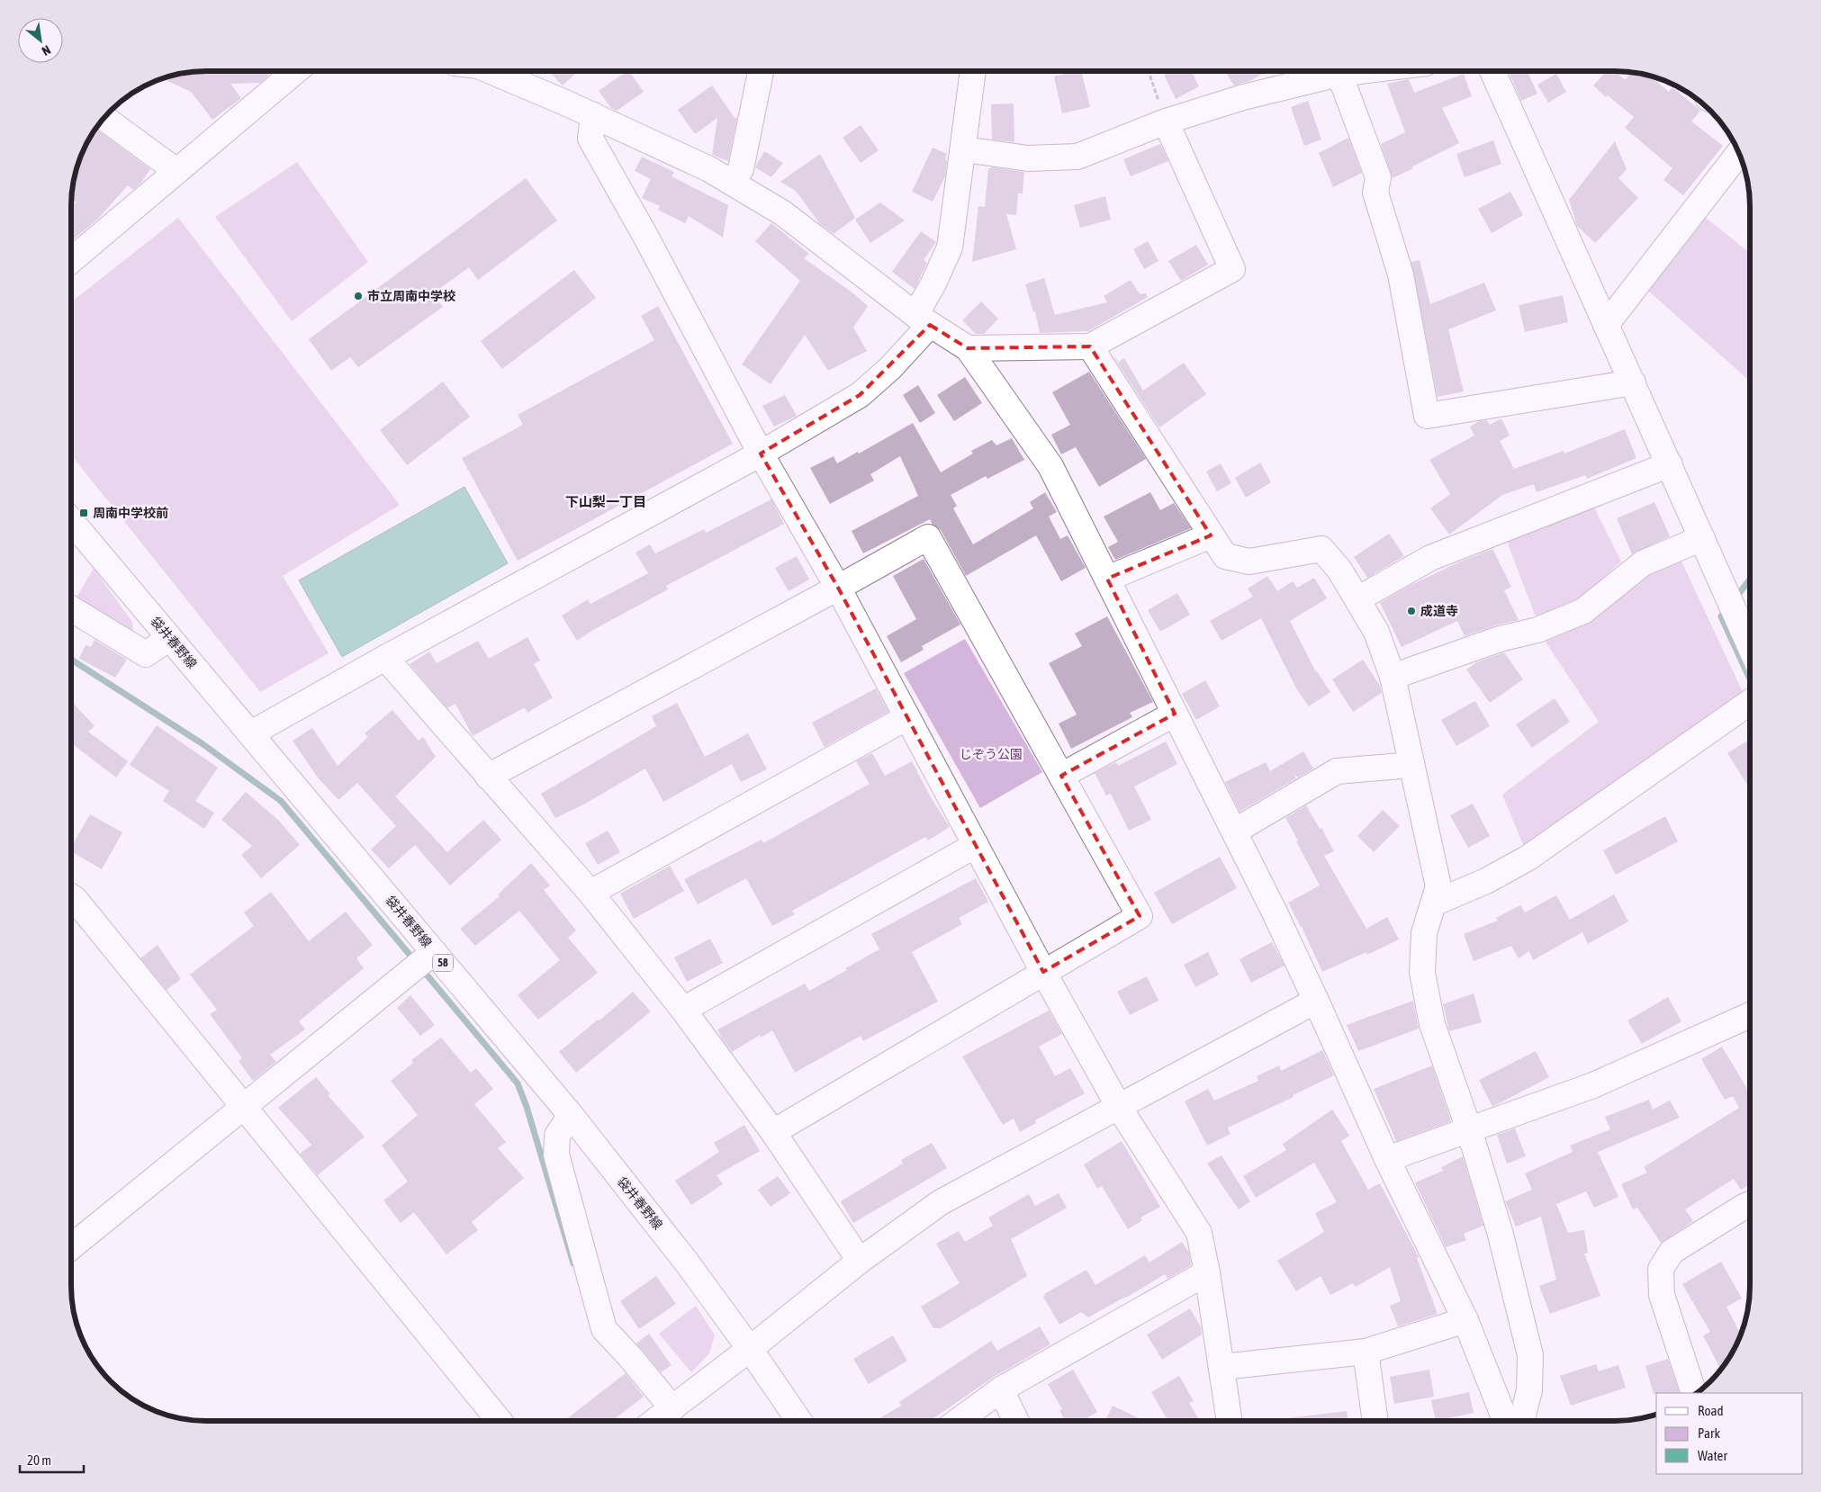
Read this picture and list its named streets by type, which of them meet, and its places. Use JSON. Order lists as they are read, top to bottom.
{
  "streets": {
    "street": ["袋井春野線", "58"]
  },
  "districts": ["下山梨一丁目"],
  "parks": ["じぞう公園"],
  "places": {
    "other": ["市立周南中学校", "成道寺"],
    "transit": ["周南中学校前"]
  },
  "legend": ["Road", "Park", "Water"],
  "scale_bar": "20 m",
  "north": "bottom right"
}
